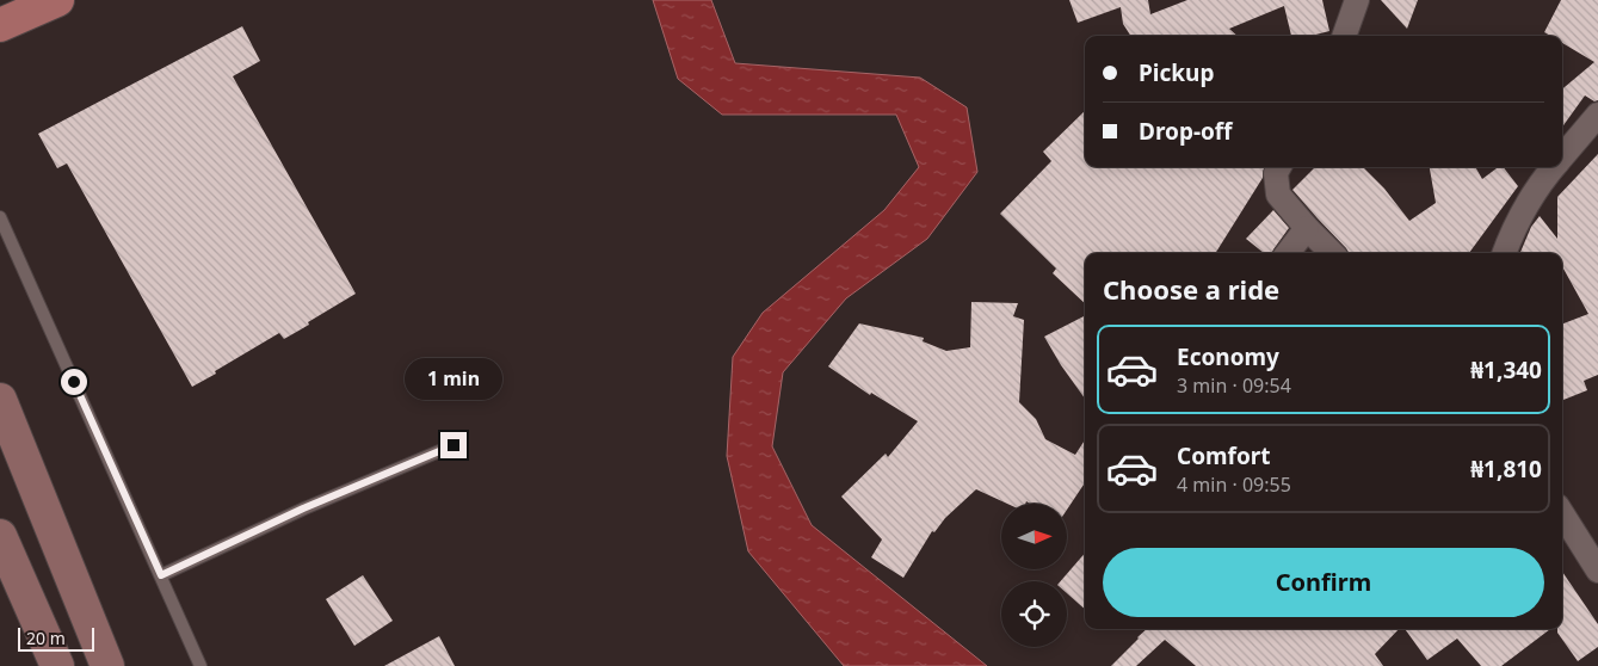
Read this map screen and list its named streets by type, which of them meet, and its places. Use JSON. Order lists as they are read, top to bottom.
{
  "scale_bar": "20 m",
  "north": "right",
  "page": {
    "banner": ["Pickup", "Drop-off"],
    "heading": "Choose a ride",
    "list": [
      {
        "name": "Economy",
        "note": "3 min · 09:54",
        "value": "₦1,340"
      },
      {
        "name": "Comfort",
        "note": "4 min · 09:55",
        "value": "₦1,810"
      }
    ],
    "bubble": "1 min",
    "buttons": "Confirm",
    "scale": "20 m"
  }
}
